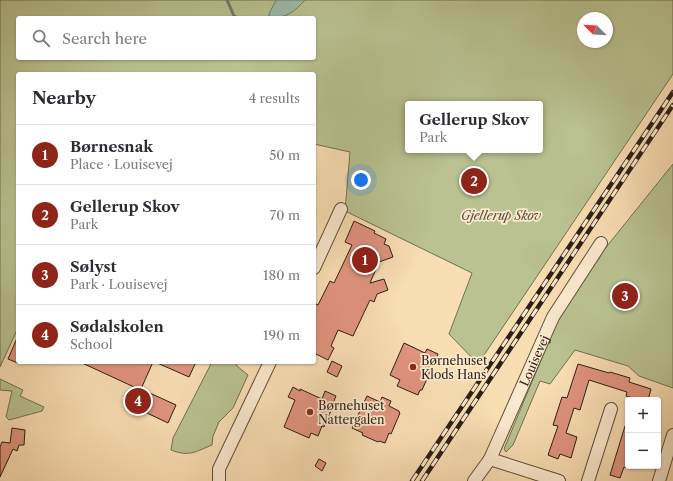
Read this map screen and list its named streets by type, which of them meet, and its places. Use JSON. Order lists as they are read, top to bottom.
{
  "streets": {
    "street": ["Louisevej"]
  },
  "parks": ["Gjellerup Skov"],
  "places": ["Børnehuset Klods Hans", "Børnehuset Nattergalen"],
  "north": "top left",
  "page": {
    "search": "Search here",
    "heading": ["Nearby", "4 results"],
    "popup": ["Gellerup Skov", "Park"],
    "list": [
      {
        "mark": "1",
        "name": "Børnesnak",
        "note": "Place · Louisevej",
        "value": "50 m"
      },
      {
        "mark": "2",
        "name": "Gellerup Skov",
        "note": "Park",
        "value": "70 m"
      },
      {
        "mark": "3",
        "name": "Sølyst",
        "note": "Park · Louisevej",
        "value": "180 m"
      },
      {
        "mark": "4",
        "name": "Sødalskolen",
        "note": "School",
        "value": "190 m"
      }
    ],
    "pins": [
      "2",
      "1",
      "3",
      "4"
    ],
    "map_buttons": ["+", "−"]
  }
}
